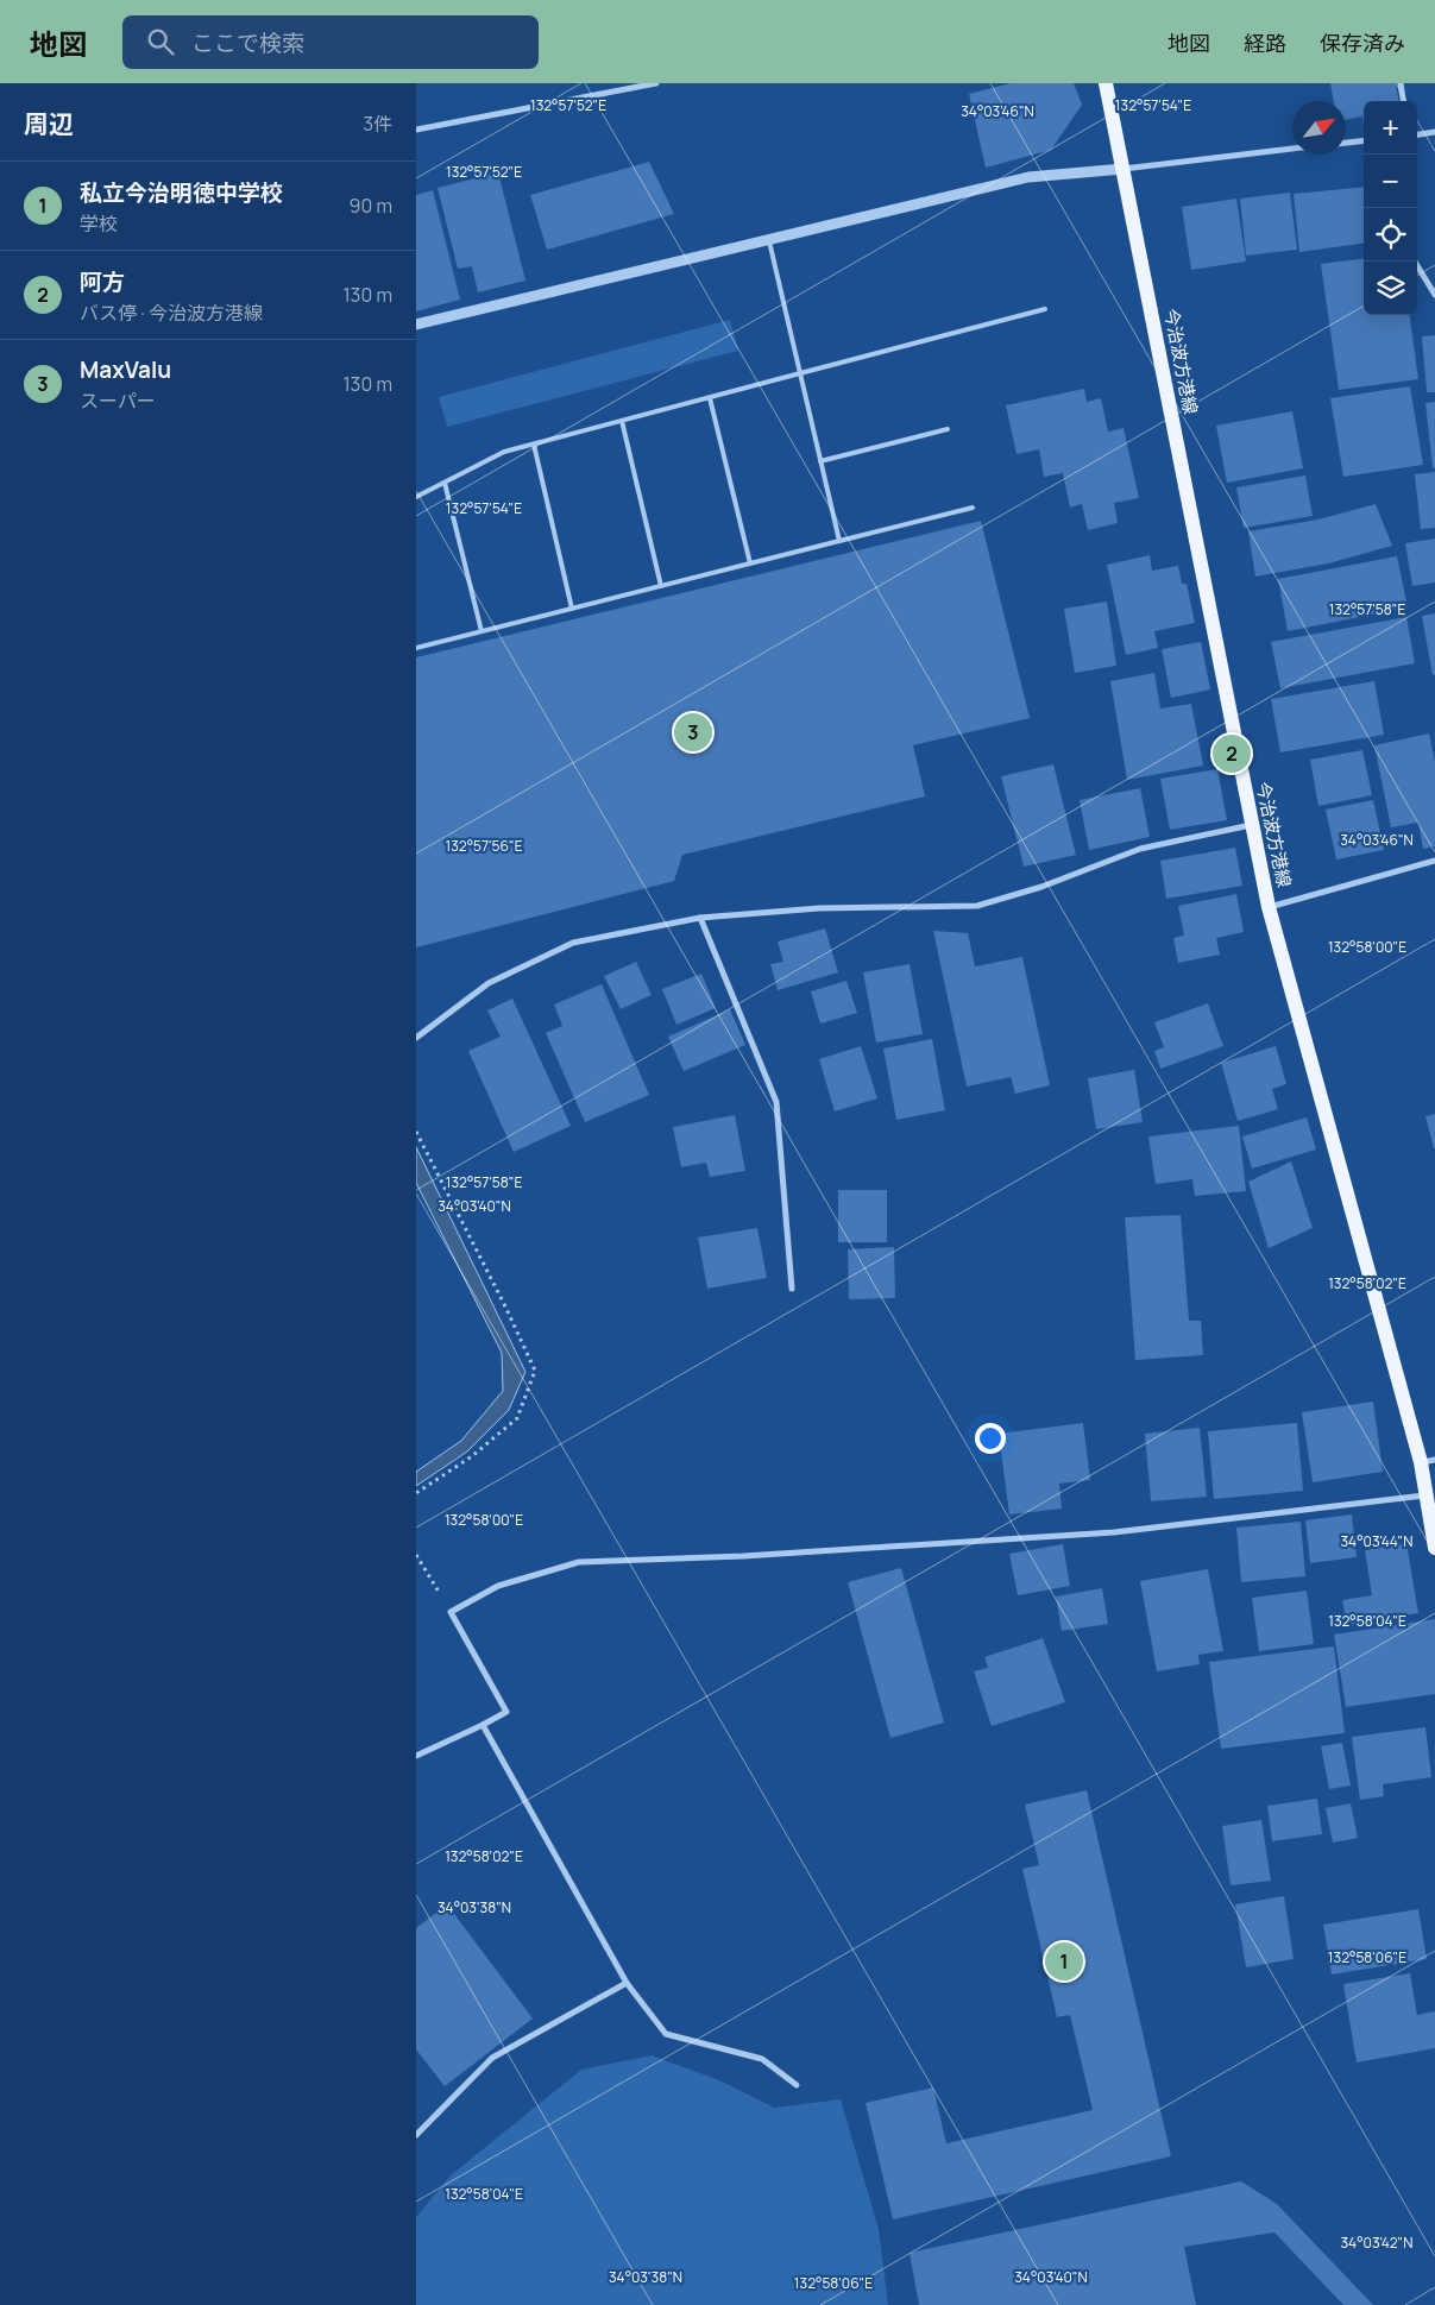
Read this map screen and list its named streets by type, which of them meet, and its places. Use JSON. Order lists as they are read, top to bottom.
{
  "streets": {
    "main road": ["今治波方港線"]
  },
  "north": "top right",
  "page": {
    "header": "地図",
    "search": "ここで検索",
    "nav": ["地図", "経路", "保存済み"],
    "heading": ["周辺", "3件"],
    "map_buttons": ["+", "−"],
    "list": [
      {
        "mark": "1",
        "name": "私立今治明徳中学校",
        "note": "学校",
        "value": "90 m"
      },
      {
        "mark": "2",
        "name": "阿方",
        "note": "バス停 · 今治波方港線",
        "value": "130 m"
      },
      {
        "mark": "3",
        "name": "MaxValu",
        "note": "スーパー",
        "value": "130 m"
      }
    ],
    "pins": ["3", "2", "1"]
  },
  "coordinates": [
    "132°57'52\"E",
    "132°57'54\"E",
    "34°03'46\"N",
    "132°57'58\"E",
    "132°57'56\"E",
    "132°58'00\"E",
    "34°03'40\"N",
    "132°58'02\"E",
    "34°03'44\"N",
    "132°58'04\"E",
    "34°03'38\"N",
    "132°58'06\"E",
    "34°03'42\"N"
  ]
}
